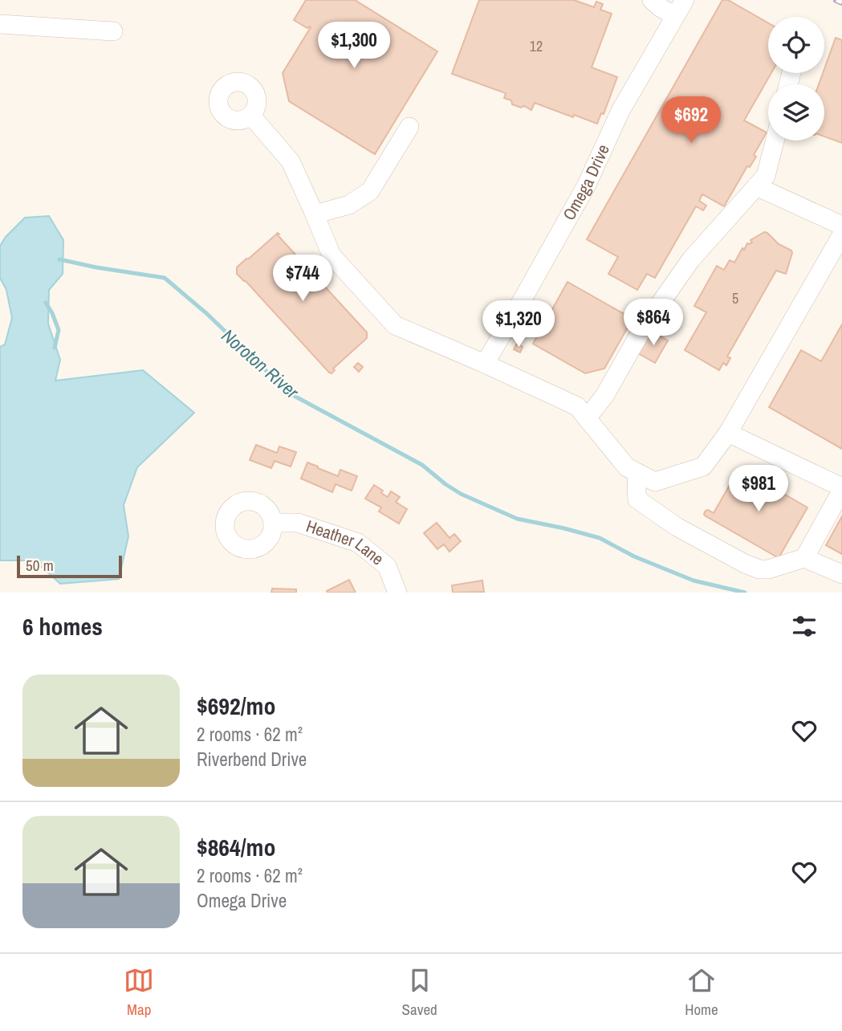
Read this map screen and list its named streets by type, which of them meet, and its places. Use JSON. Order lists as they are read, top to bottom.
{
  "streets": {
    "street": ["Omega Drive", "Heather Lane"]
  },
  "water": ["Noroton River"],
  "house_numbers": ["12", "5"],
  "scale_bar": "50 m",
  "page": {
    "price": [
      "$1,300",
      "$692",
      "$744",
      "$864",
      "$1,320",
      "$981"
    ],
    "scale": "50 m",
    "heading": "6 homes",
    "list": [
      {
        "name": "$692/mo",
        "note": "2 rooms · 62 m² · Riverbend Drive"
      },
      {
        "name": "$864/mo",
        "note": "2 rooms · 62 m² · Omega Drive"
      }
    ],
    "tabs": ["Map", "Saved", "Home"]
  }
}
